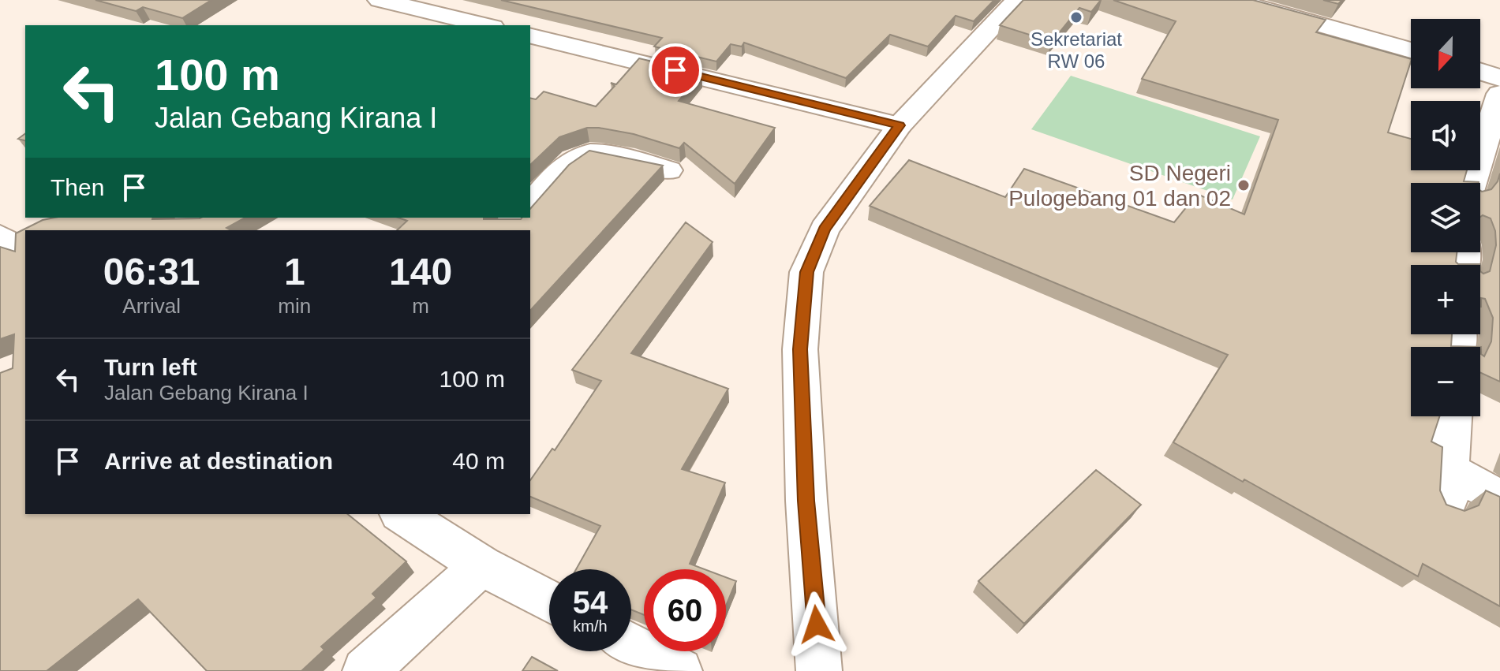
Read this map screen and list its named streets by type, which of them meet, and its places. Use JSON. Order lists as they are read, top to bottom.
{
  "places": ["Sekretariat RW 06", "SD Negeri Pulogebang 01 dan 02"],
  "north": "bottom",
  "page": {
    "map_buttons": ["+", "−"],
    "turn": ["100 m", "Jalan Gebang Kirana I"],
    "then": "Then",
    "eta": [
      "06:31",
      "Arrival",
      "1",
      "min",
      "140",
      "m"
    ],
    "list": [
      {
        "name": "Turn left",
        "note": "Jalan Gebang Kirana I",
        "value": "100 m"
      },
      {
        "name": "Arrive at destination",
        "value": "40 m"
      }
    ],
    "speed": "54 km/h",
    "limit": "60"
  }
}
